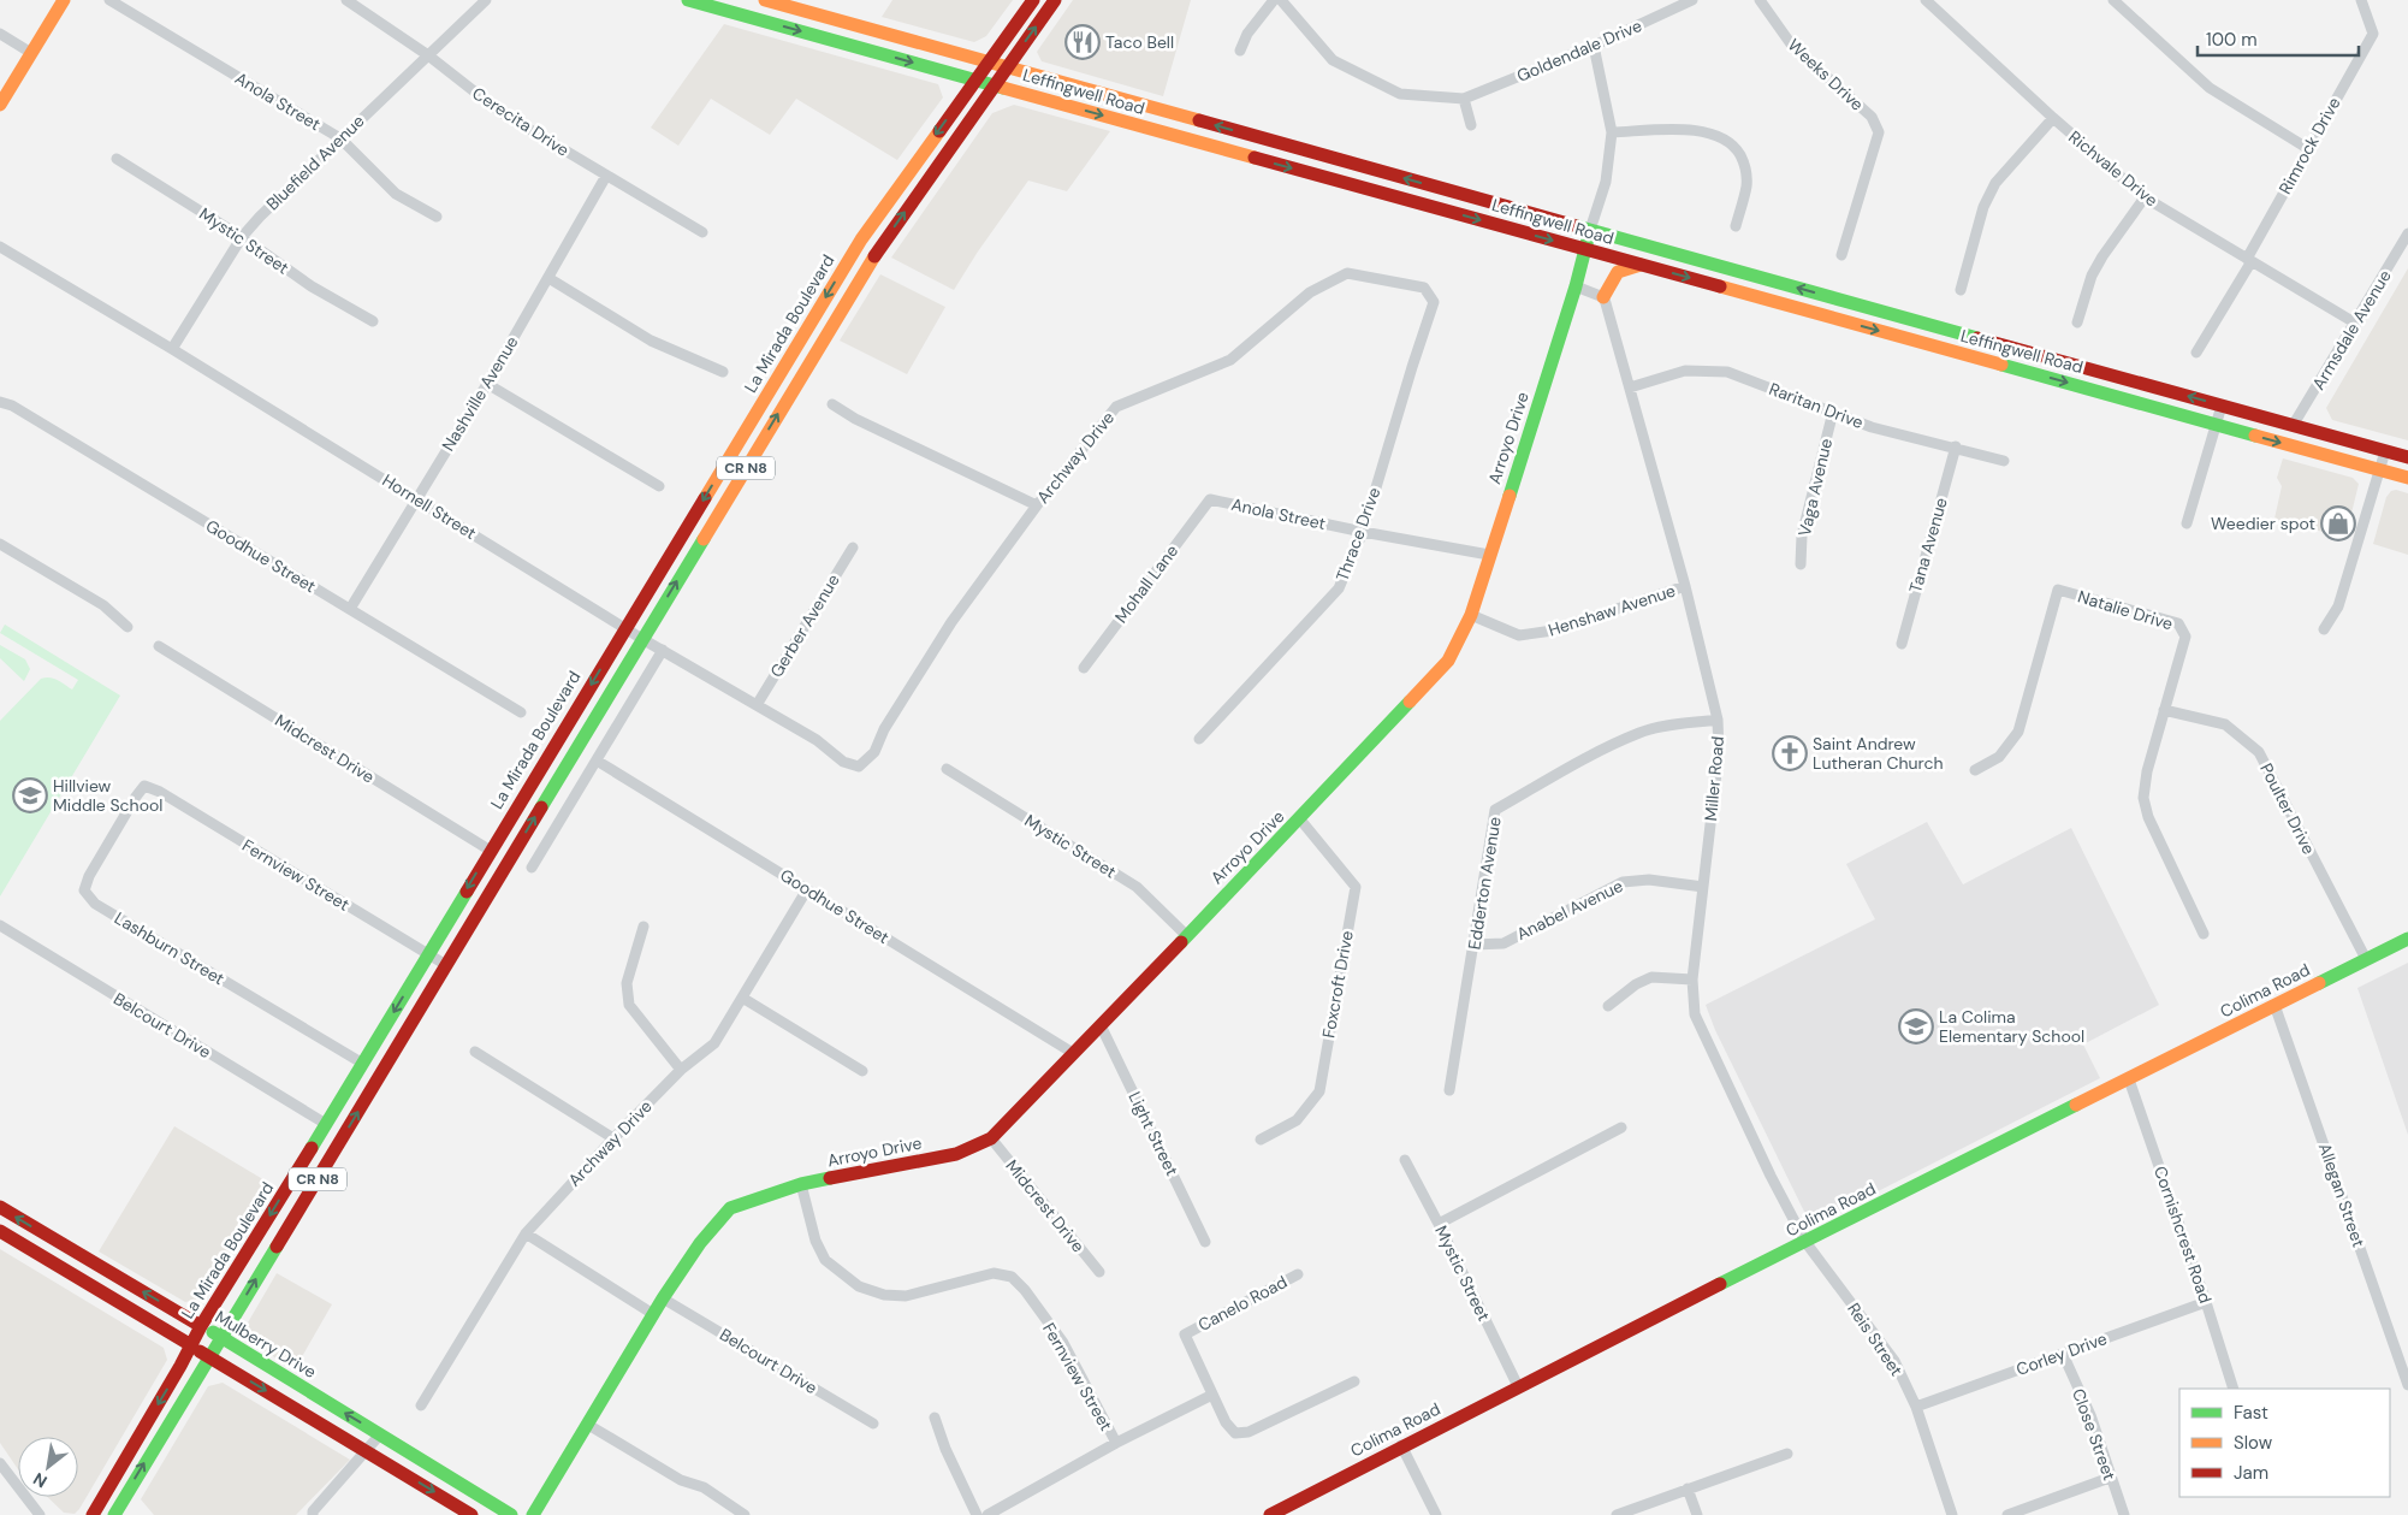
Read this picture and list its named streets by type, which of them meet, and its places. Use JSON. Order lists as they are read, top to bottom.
{
  "streets": {
    "main road": [
      "Leffingwell Road",
      "La Mirada Boulevard",
      "Arroyo Drive",
      "CR N8",
      "Colima Road",
      "Mulberry Drive"
    ],
    "street": [
      "Goldendale Drive",
      "Weeks Drive",
      "Anola Street",
      "Cerecita Drive",
      "Rimrock Drive",
      "Bluefield Avenue",
      "Richvale Drive",
      "Mystic Street",
      "Armsdale Avenue",
      "Nashville Avenue",
      "Raritan Drive",
      "Archway Drive",
      "Vaga Avenue",
      "Hornell Street",
      "Thrace Drive",
      "Tana Avenue",
      "Goodhue Street",
      "Mohall Lane",
      "Henshaw Avenue",
      "Natalie Drive",
      "Gerber Avenue",
      "Midcrest Drive",
      "Miller Road",
      "Poulter Drive",
      "Fernview Street",
      "Edderton Avenue",
      "Anabel Avenue",
      "Lashburn Street",
      "Foxcroft Drive",
      "Belcourt Drive",
      "Light Street",
      "Allegan Street",
      "Cornishcrest Road",
      "Canelo Road",
      "Reis Street",
      "Corley Drive",
      "Close Street"
    ]
  },
  "crossings": [
    ["Goldendale Drive", "Arroyo Drive"],
    ["Leffingwell Road", "La Mirada Boulevard"],
    ["Leffingwell Road", "Armsdale Avenue"],
    ["Leffingwell Road", "Arroyo Drive"],
    ["Leffingwell Road", "CR N8"],
    ["Anola Street", "Bluefield Avenue"],
    ["Anola Street", "Arroyo Drive"],
    ["Anola Street", "Thrace Drive"],
    ["Anola Street", "Mohall Lane"],
    ["Cerecita Drive", "Bluefield Avenue"],
    ["Cerecita Drive", "Nashville Avenue"],
    ["Rimrock Drive", "Richvale Drive"],
    ["Bluefield Avenue", "Mystic Street"],
    ["Bluefield Avenue", "Hornell Street"],
    ["Richvale Drive", "Armsdale Avenue"],
    ["Mystic Street", "Arroyo Drive"],
    ["Mystic Street", "Colima Road"],
    ["La Mirada Boulevard", "Hornell Street"],
    ["La Mirada Boulevard", "Midcrest Drive"],
    ["La Mirada Boulevard", "Fernview Street"],
    ["La Mirada Boulevard", "Lashburn Street"],
    ["La Mirada Boulevard", "Belcourt Drive"],
    ["La Mirada Boulevard", "Mulberry Drive"],
    ["Nashville Avenue", "Hornell Street"],
    ["Nashville Avenue", "Goodhue Street"],
    ["Raritan Drive", "Vaga Avenue"],
    ["Raritan Drive", "Tana Avenue"],
    ["Raritan Drive", "Miller Road"],
    ["Arroyo Drive", "Goodhue Street"],
    ["Arroyo Drive", "Henshaw Avenue"],
    ["Arroyo Drive", "Midcrest Drive"],
    ["Arroyo Drive", "Fernview Street"],
    ["Arroyo Drive", "Foxcroft Drive"],
    ["Arroyo Drive", "Belcourt Drive"],
    ["Arroyo Drive", "Light Street"],
    ["Archway Drive", "Hornell Street"],
    ["Archway Drive", "Thrace Drive"],
    ["Archway Drive", "Goodhue Street"],
    ["CR N8", "Hornell Street"],
    ["CR N8", "Fernview Street"],
    ["CR N8", "Mulberry Drive"],
    ["Hornell Street", "Gerber Avenue"],
    ["Henshaw Avenue", "Miller Road"],
    ["Natalie Drive", "Poulter Drive"],
    ["Miller Road", "Edderton Avenue"],
    ["Miller Road", "Anabel Avenue"],
    ["Miller Road", "Colima Road"],
    ["Miller Road", "Reis Street"],
    ["Poulter Drive", "Colima Road"],
    ["Fernview Street", "Lashburn Street"],
    ["Edderton Avenue", "Anabel Avenue"],
    ["Colima Road", "Allegan Street"],
    ["Colima Road", "Cornishcrest Road"],
    ["Colima Road", "Reis Street"],
    ["Cornishcrest Road", "Corley Drive"],
    ["Reis Street", "Corley Drive"],
    ["Corley Drive", "Close Street"]
  ],
  "places": {
    "restaurant": ["Taco Bell"],
    "shop": ["Weedier spot"],
    "church": ["Saint Andrew Lutheran Church"],
    "school or university": ["Hillview Middle School", "La Colima Elementary School"]
  },
  "legend": ["Fast", "Slow", "Jam"],
  "scale_bar": "100 m",
  "north": "bottom left"
}
